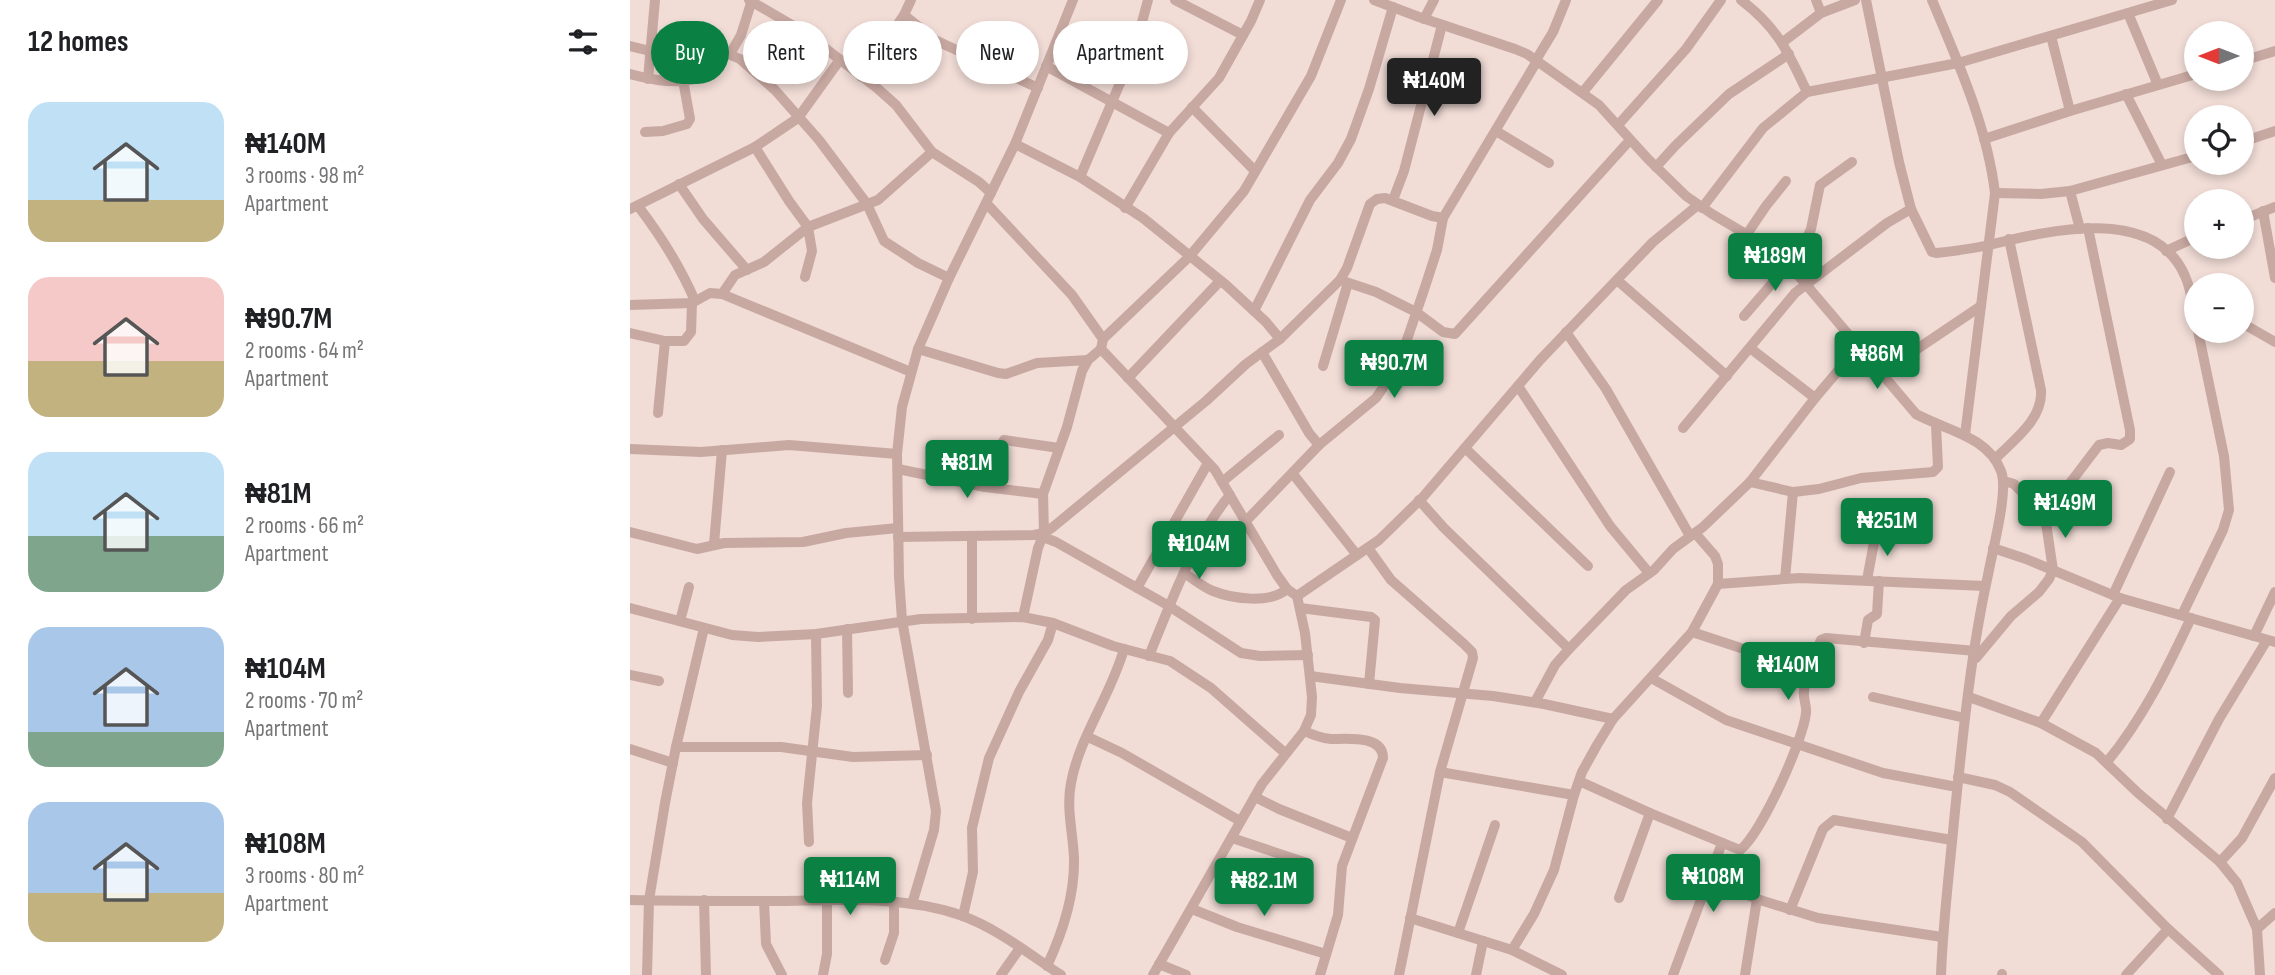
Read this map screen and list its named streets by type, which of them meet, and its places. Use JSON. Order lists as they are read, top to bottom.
{
  "north": "left",
  "page": {
    "heading": "12 homes",
    "map_buttons": ["+", "−"],
    "chip": [
      "Buy",
      "Rent",
      "Filters",
      "New",
      "Apartment"
    ],
    "price": [
      "₦140M",
      "₦189M",
      "₦86M",
      "₦90.7M",
      "₦81M",
      "₦149M",
      "₦251M",
      "₦104M",
      "₦140M",
      "₦108M",
      "₦114M",
      "₦82.1M"
    ],
    "list": [
      {
        "name": "₦140M",
        "note": "3 rooms · 98 m² · Apartment"
      },
      {
        "name": "₦90.7M",
        "note": "2 rooms · 64 m² · Apartment"
      },
      {
        "name": "₦81M",
        "note": "2 rooms · 66 m² · Apartment"
      },
      {
        "name": "₦104M",
        "note": "2 rooms · 70 m² · Apartment"
      },
      {
        "name": "₦108M",
        "note": "3 rooms · 80 m² · Apartment"
      }
    ]
  }
}
